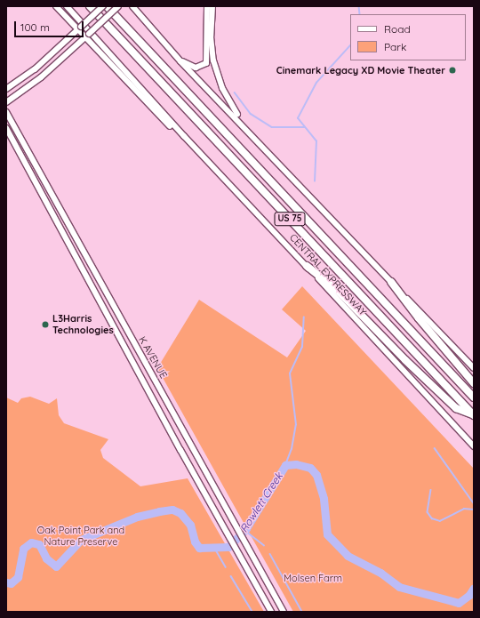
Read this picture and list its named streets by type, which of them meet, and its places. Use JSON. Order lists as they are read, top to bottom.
{
  "streets": {
    "highway": ["US 75", "CENTRAL EXPRESSWAY"],
    "main road": ["K AVENUE"]
  },
  "water": ["Rowlett Creek"],
  "parks": ["Oak Point Park and Nature Preserve", "Molsen Farm"],
  "places": ["Cinemark Legacy XD Movie Theater", "L3Harris Technologies"],
  "legend": ["Road", "Park"],
  "scale_bar": "100 m"
}
